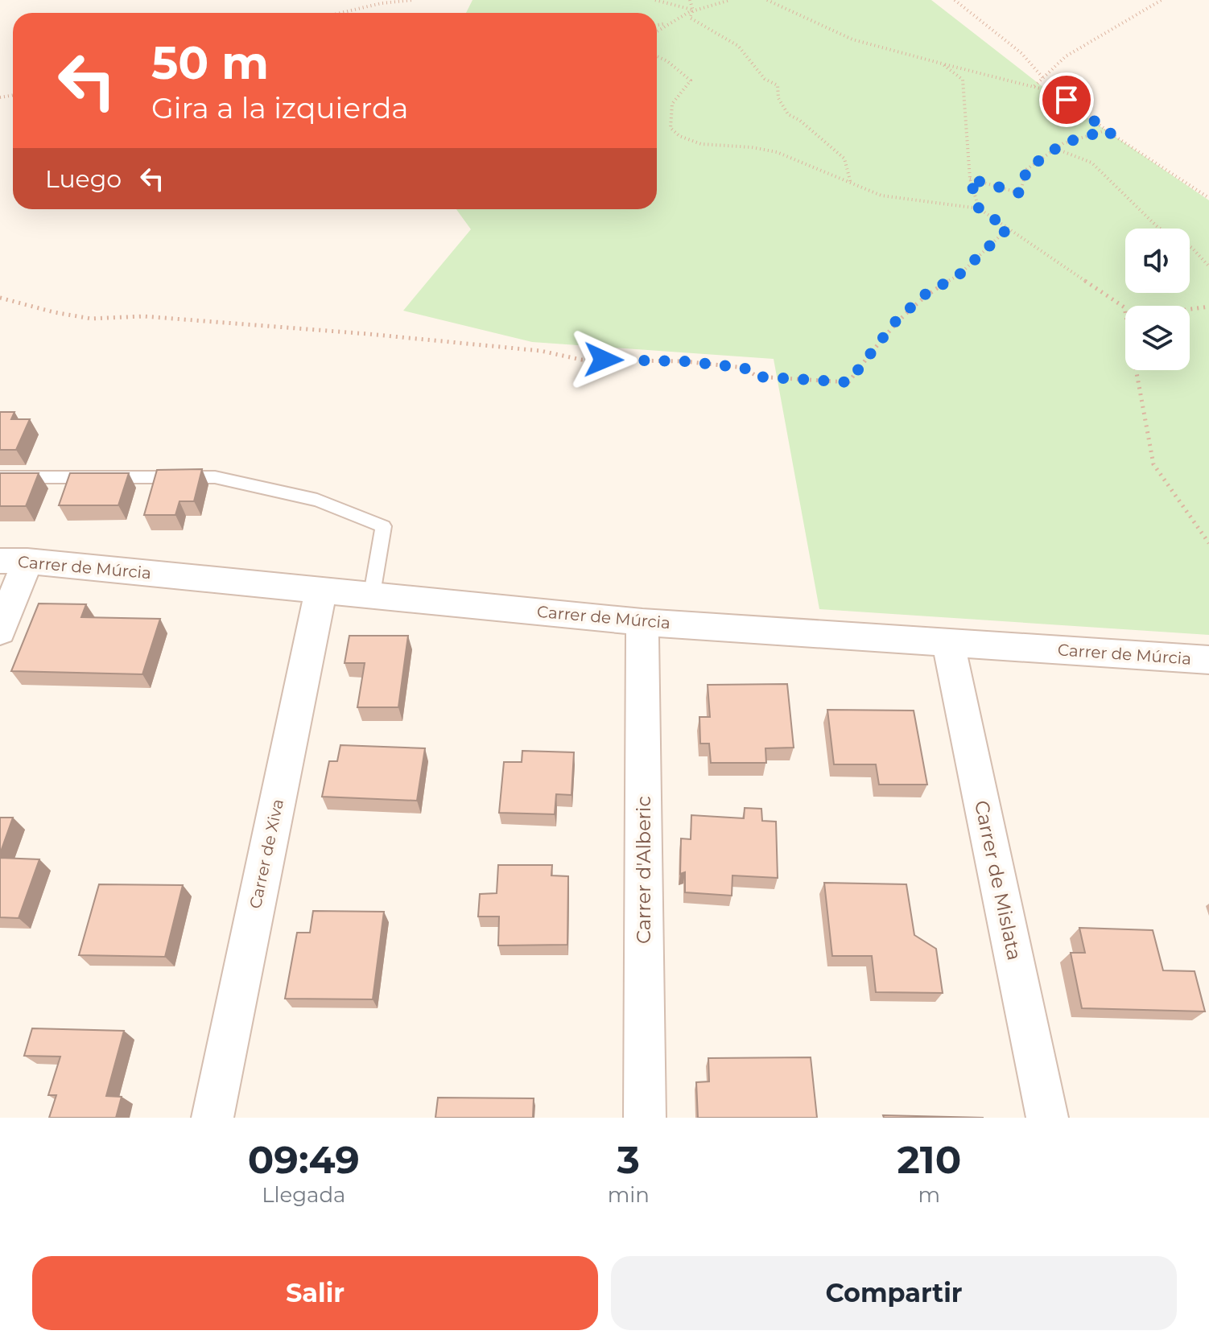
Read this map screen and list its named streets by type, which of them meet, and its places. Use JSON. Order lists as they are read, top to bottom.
{
  "streets": {
    "street": [
      "Carrer de Múrcia",
      "Carrer de Xiva",
      "Carrer d'Alberic",
      "Carrer de Mislata"
    ]
  },
  "crossings": [
    ["Carrer de Múrcia", "Carrer de Xiva"],
    ["Carrer de Múrcia", "Carrer d'Alberic"],
    ["Carrer de Múrcia", "Carrer de Mislata"]
  ],
  "page": {
    "turn": ["50 m", "Gira a la izquierda"],
    "then": "Luego",
    "eta": [
      "09:49",
      "Llegada",
      "3",
      "min",
      "210",
      "m"
    ],
    "buttons": ["Salir", "Compartir"]
  }
}
